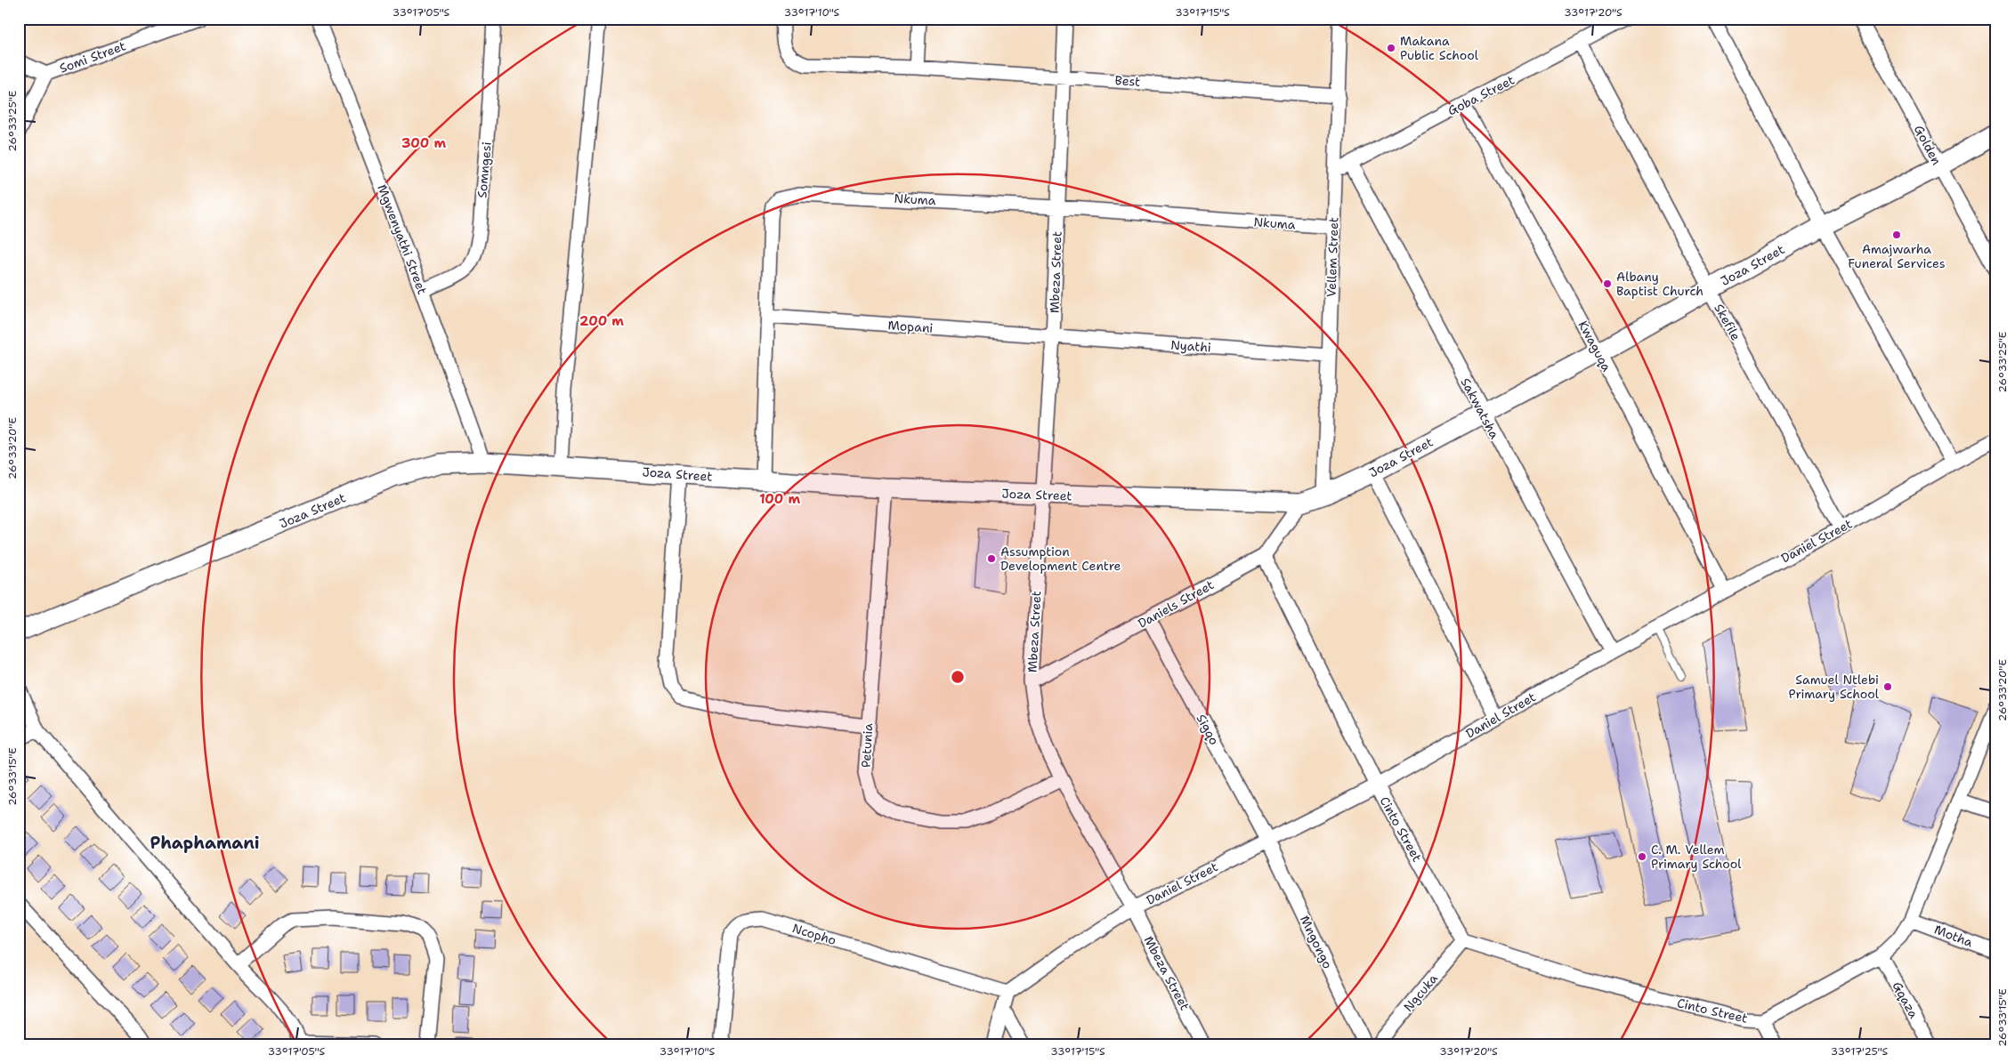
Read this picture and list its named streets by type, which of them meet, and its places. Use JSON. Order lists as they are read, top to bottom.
{
  "streets": {
    "street": [
      "Somi Street",
      "Best",
      "Goba Street",
      "Golden",
      "Somngesi",
      "Nkuma",
      "Mgwenyathi Street",
      "Vellem Street",
      "Joza Street",
      "Mbeza Street",
      "Skefile",
      "Mopani",
      "Nyathi",
      "Kwaguqa",
      "Sakwatsha",
      "Daniel Street",
      "Daniels Street",
      "Sigqo",
      "Petunia",
      "Cinto Street",
      "Ncopho",
      "Motha",
      "Mngongo",
      "Ngcuka",
      "Gqaza"
    ]
  },
  "crossings": [
    ["Best", "Vellem Street"],
    ["Best", "Mbeza Street"],
    ["Goba Street", "Vellem Street"],
    ["Goba Street", "Skefile"],
    ["Goba Street", "Kwaguqa"],
    ["Goba Street", "Sakwatsha"],
    ["Golden", "Joza Street"],
    ["Somngesi", "Mgwenyathi Street"],
    ["Nkuma", "Vellem Street"],
    ["Nkuma", "Joza Street"],
    ["Nkuma", "Mbeza Street"],
    ["Nkuma", "Mopani"],
    ["Mgwenyathi Street", "Joza Street"],
    ["Vellem Street", "Joza Street"],
    ["Vellem Street", "Nyathi"],
    ["Joza Street", "Mbeza Street"],
    ["Joza Street", "Skefile"],
    ["Joza Street", "Kwaguqa"],
    ["Joza Street", "Sakwatsha"],
    ["Joza Street", "Daniels Street"],
    ["Joza Street", "Petunia"],
    ["Mbeza Street", "Mopani"],
    ["Mbeza Street", "Nyathi"],
    ["Mbeza Street", "Daniel Street"],
    ["Mbeza Street", "Daniels Street"],
    ["Mbeza Street", "Petunia"],
    ["Skefile", "Daniel Street"],
    ["Mopani", "Nyathi"],
    ["Kwaguqa", "Daniel Street"],
    ["Sakwatsha", "Daniel Street"],
    ["Daniel Street", "Sigqo"],
    ["Daniel Street", "Cinto Street"],
    ["Daniel Street", "Ncopho"],
    ["Daniel Street", "Mngongo"],
    ["Daniels Street", "Sigqo"],
    ["Daniels Street", "Cinto Street"],
    ["Sigqo", "Mngongo"],
    ["Cinto Street", "Motha"],
    ["Cinto Street", "Ngcuka"],
    ["Cinto Street", "Gqaza"]
  ],
  "districts": ["Phaphamani"],
  "places": [
    "Makana Public School",
    "Amajwarha Funeral Services",
    "Albany Baptist Church",
    "Assumption Development Centre",
    "Samuel Ntlebi Primary School",
    "C. M. Vellem Primary School"
  ],
  "coordinates": [
    "33°17'05\"S",
    "33°17'10\"S",
    "33°17'15\"S",
    "33°17'20\"S",
    "26°33'25\"E",
    "26°33'20\"E",
    "26°33'15\"E",
    "33°17'25\"S"
  ],
  "rings": ["300 m", "200 m", "100 m"]
}
